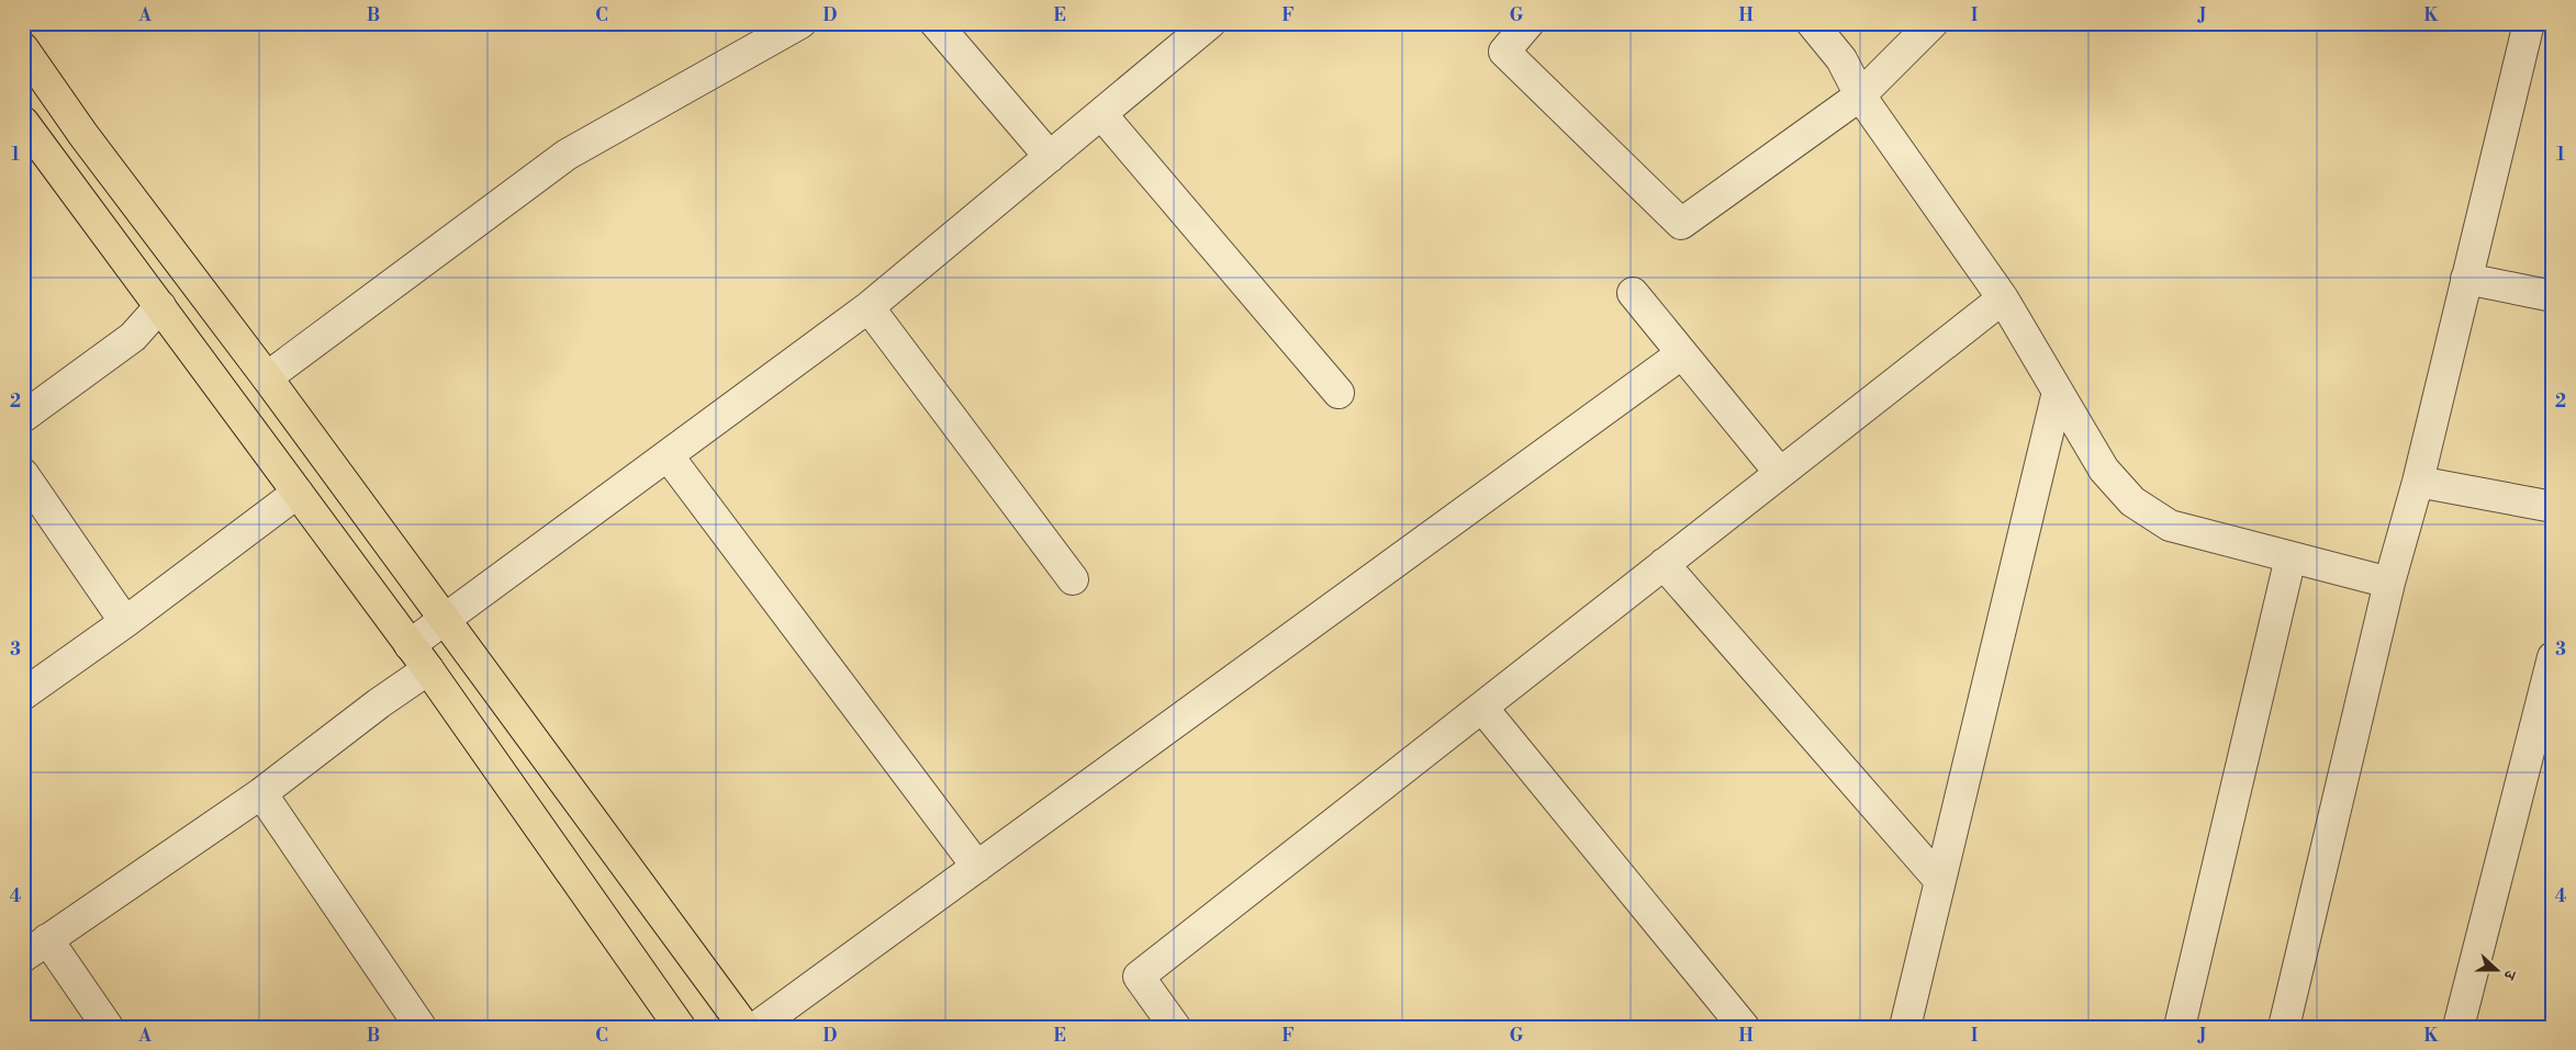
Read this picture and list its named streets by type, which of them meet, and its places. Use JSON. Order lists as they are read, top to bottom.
{
  "north": "right",
  "grid": {
    "columns": [
      "A",
      "B",
      "C",
      "D",
      "E",
      "F",
      "G",
      "H",
      "I",
      "J",
      "K"
    ],
    "rows": [
      "1",
      "2",
      "3",
      "4"
    ]
  }
}
